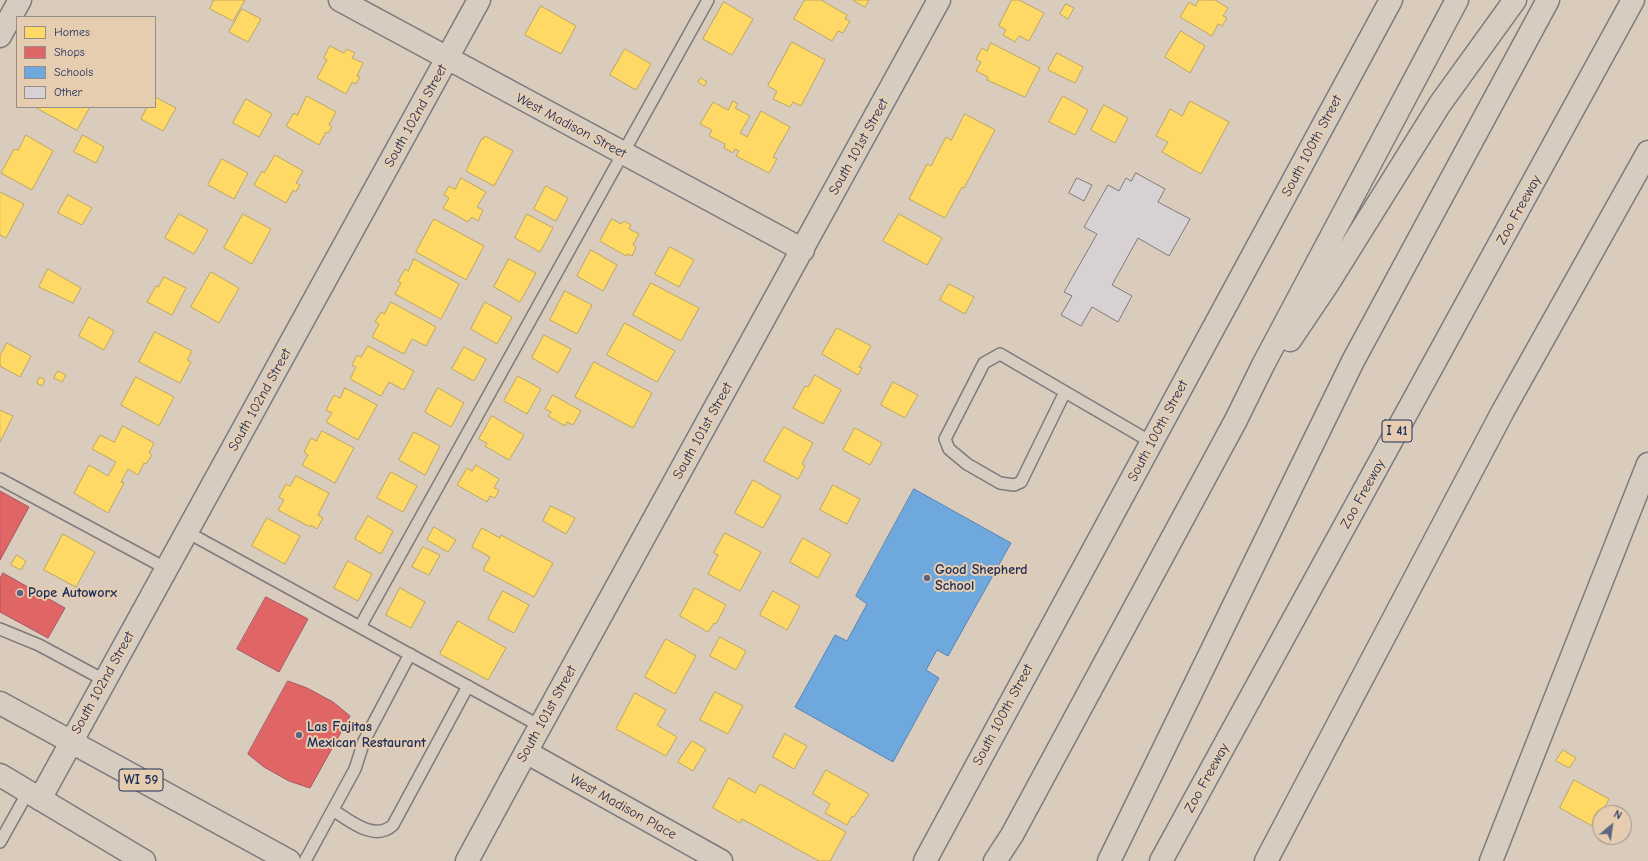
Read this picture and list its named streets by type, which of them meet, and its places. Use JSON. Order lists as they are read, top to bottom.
{
  "streets": {
    "main road": [
      "South 102nd Street",
      "West Madison Street",
      "South 100th Street",
      "South 101st Street",
      "Zoo Freeway",
      "I 41",
      "WI 59",
      "West Madison Place"
    ]
  },
  "crossings": [
    ["South 102nd Street", "West Madison Street"],
    ["South 102nd Street", "WI 59"],
    ["West Madison Street", "South 101st Street"],
    ["South 101st Street", "West Madison Place"]
  ],
  "places": ["Good Shepherd School", "Pope Autoworx", "Las Fajitas Mexican Restaurant"],
  "legend": [
    "Homes",
    "Shops",
    "Schools",
    "Other"
  ],
  "north": "top right"
}
